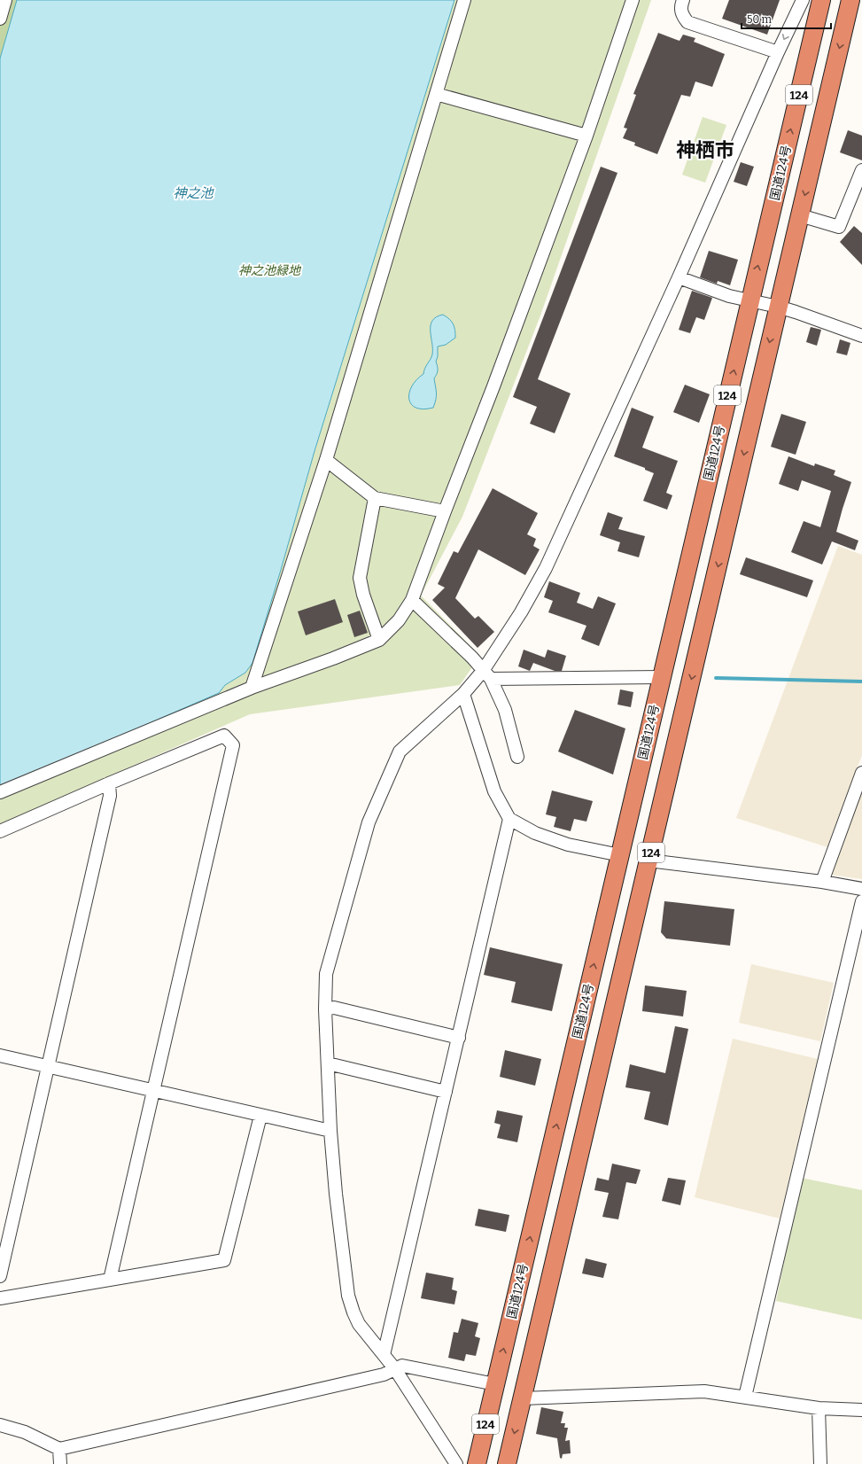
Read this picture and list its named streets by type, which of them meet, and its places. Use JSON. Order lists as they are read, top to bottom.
{
  "streets": {
    "highway": ["124", "国道124号"]
  },
  "districts": ["神栖市"],
  "water": ["神之池"],
  "parks": ["神之池緑地"],
  "scale_bar": "50 m"
}
